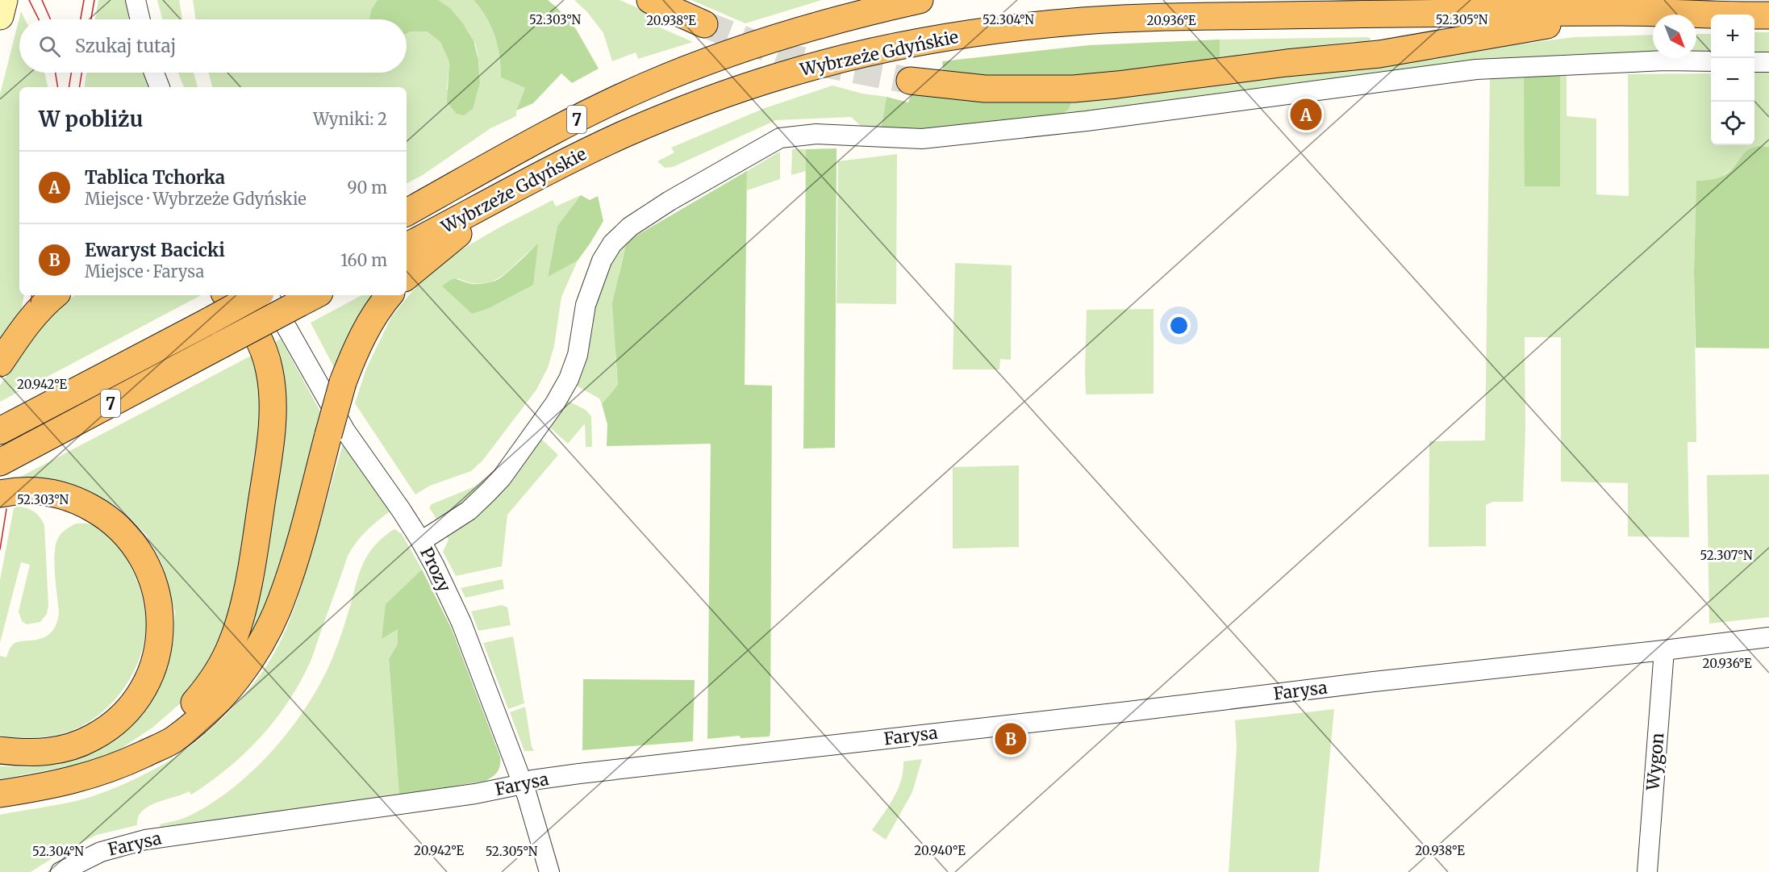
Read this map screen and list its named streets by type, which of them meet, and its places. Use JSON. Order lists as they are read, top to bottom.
{
  "streets": {
    "highway": ["Wybrzeże Gdyńskie", "7"],
    "street": ["Prozy", "Farysa", "Wygon"]
  },
  "crossings": [
    ["Wybrzeże Gdyńskie", "7"],
    ["Prozy", "Farysa"],
    ["Farysa", "Wygon"]
  ],
  "north": "bottom right",
  "page": {
    "map_buttons": ["+", "−"],
    "search": "Szukaj tutaj",
    "heading": ["W pobliżu", "Wyniki: 2"],
    "pins": ["A", "B"],
    "list": [
      {
        "mark": "A",
        "name": "Tablica Tchorka",
        "note": "Miejsce · Wybrzeże Gdyńskie",
        "value": "90 m"
      },
      {
        "mark": "B",
        "name": "Ewaryst Bacicki",
        "note": "Miejsce · Farysa",
        "value": "160 m"
      }
    ]
  },
  "coordinates": [
    "52.303°N",
    "52.304°N",
    "52.305°N",
    "20.938°E",
    "20.936°E",
    "20.942°E",
    "52.307°N",
    "20.940°E"
  ]
}
